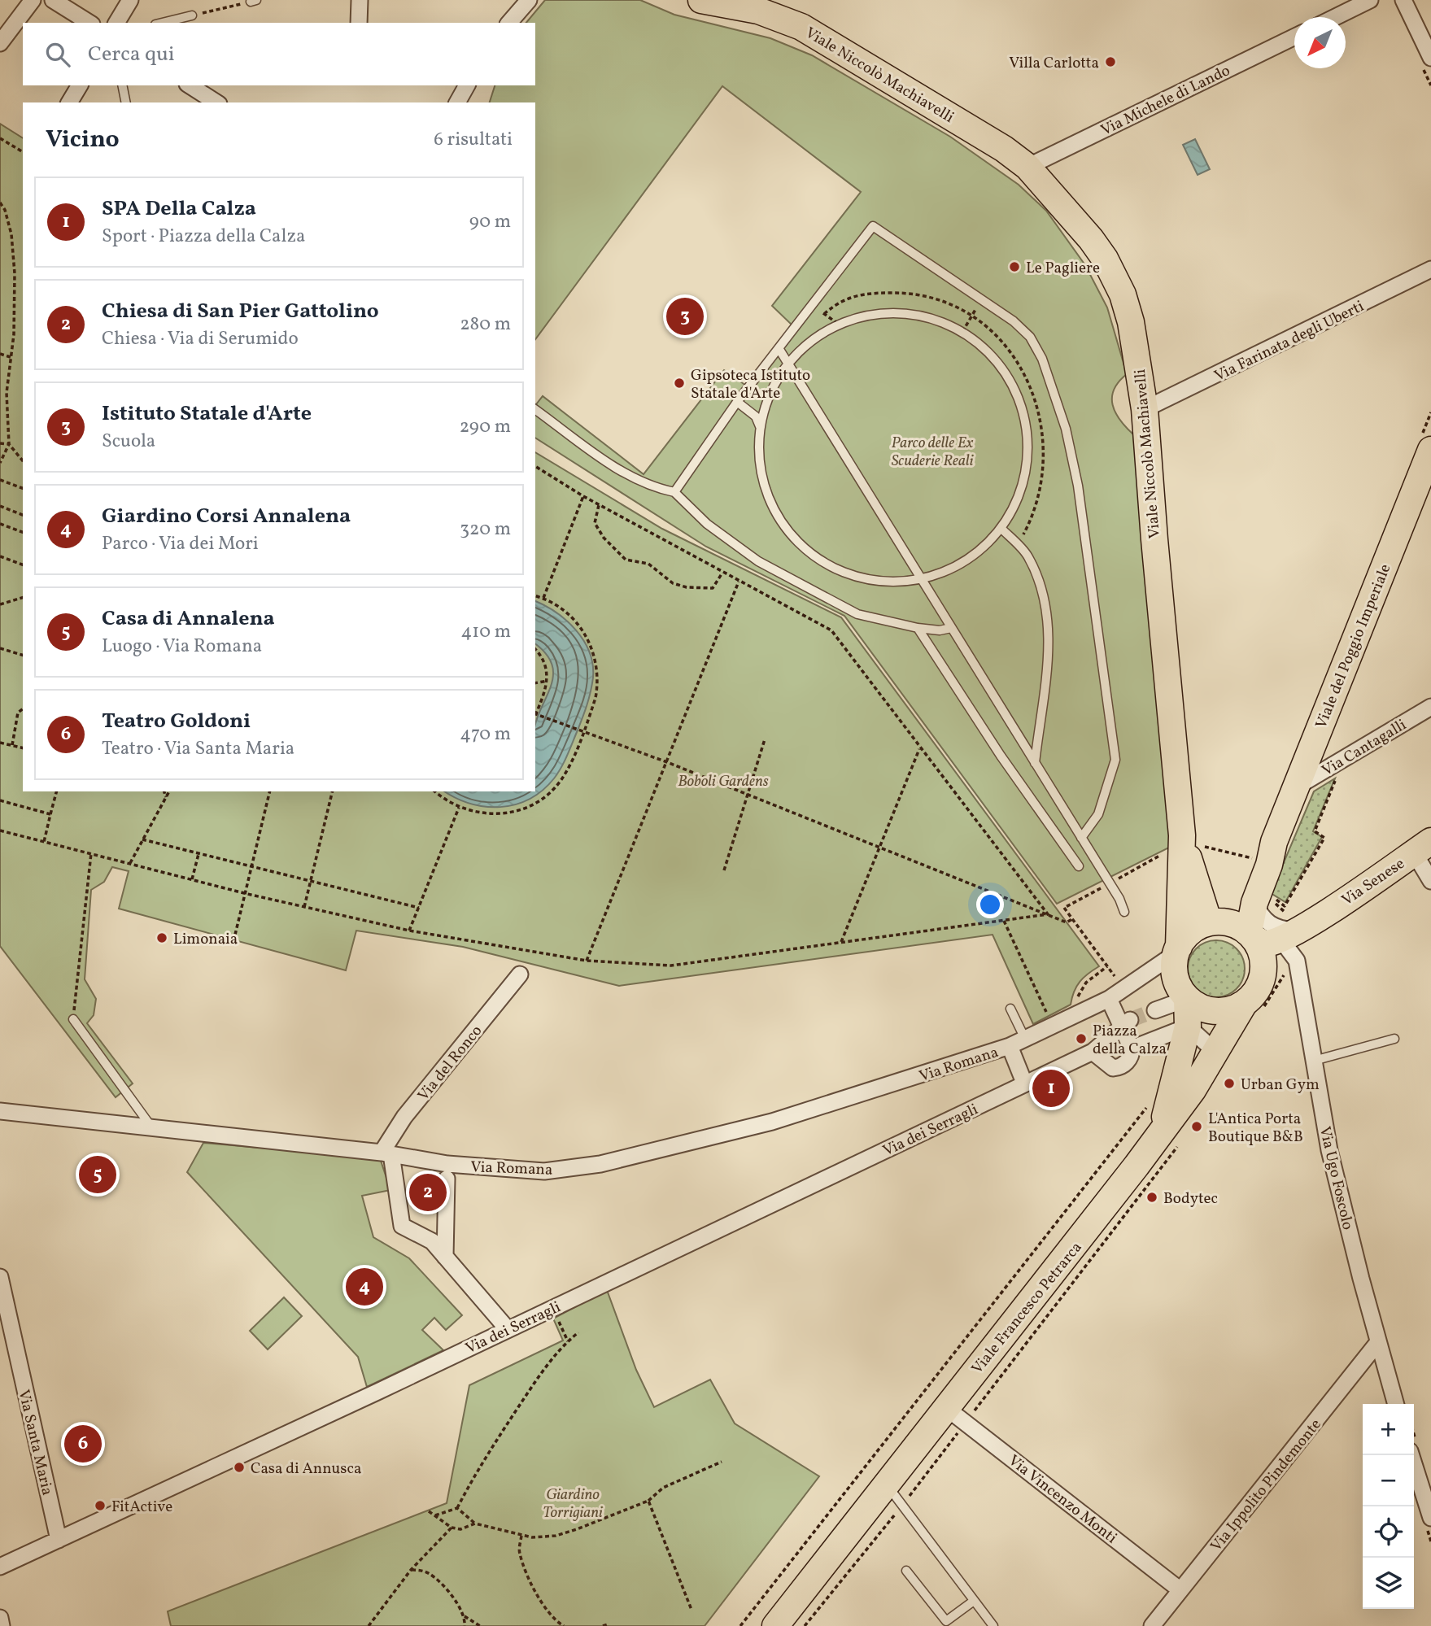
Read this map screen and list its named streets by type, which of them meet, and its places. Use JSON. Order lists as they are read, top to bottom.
{
  "streets": {
    "main road": [
      "Viale Niccolò Machiavelli",
      "Viale del Poggio Imperiale",
      "Via Senese",
      "Viale Francesco Petrarca"
    ],
    "street": [
      "Via Michele di Lando",
      "Via Farinata degli Uberti",
      "Via Cantagalli",
      "Via del Ronco",
      "Via Romana",
      "Via dei Serragli",
      "Via Ugo Foscolo",
      "Via Santa Maria",
      "Via Ippolito Pindemonte",
      "Via Vincenzo Monti"
    ]
  },
  "crossings": [
    ["Viale Niccolò Machiavelli", "Via Michele di Lando"],
    ["Viale Niccolò Machiavelli", "Via Farinata degli Uberti"],
    ["Viale Niccolò Machiavelli", "Viale del Poggio Imperiale"],
    ["Viale Niccolò Machiavelli", "Via Senese"],
    ["Viale Niccolò Machiavelli", "Viale Francesco Petrarca"],
    ["Viale del Poggio Imperiale", "Via Cantagalli"],
    ["Viale del Poggio Imperiale", "Via Senese"],
    ["Viale del Poggio Imperiale", "Viale Francesco Petrarca"],
    ["Via Senese", "Via Ugo Foscolo"],
    ["Via Senese", "Viale Francesco Petrarca"],
    ["Via del Ronco", "Via Romana"],
    ["Via dei Serragli", "Via Santa Maria"],
    ["Via Ugo Foscolo", "Via Ippolito Pindemonte"],
    ["Viale Francesco Petrarca", "Via Vincenzo Monti"],
    ["Via Ippolito Pindemonte", "Via Vincenzo Monti"]
  ],
  "parks": ["Parco delle Ex Scuderie Reali", "Boboli Gardens", "Giardino Torrigiani"],
  "places": [
    "Villa Carlotta",
    "Le Pagliere",
    "Gipsoteca Istituto Statale d'Arte",
    "Limonaia",
    "Piazza della Calza",
    "Urban Gym",
    "L'Antica Porta Boutique B&B",
    "Bodytec",
    "Casa di Annusca",
    "FitActive"
  ],
  "north": "bottom left",
  "page": {
    "search": "Cerca qui",
    "heading": ["Vicino", "6 risultati"],
    "list": [
      {
        "mark": "1",
        "name": "SPA Della Calza",
        "note": "Sport · Piazza della Calza",
        "value": "90 m"
      },
      {
        "mark": "2",
        "name": "Chiesa di San Pier Gattolino",
        "note": "Chiesa · Via di Serumido",
        "value": "280 m"
      },
      {
        "mark": "3",
        "name": "Istituto Statale d'Arte",
        "note": "Scuola",
        "value": "290 m"
      },
      {
        "mark": "4",
        "name": "Giardino Corsi Annalena",
        "note": "Parco · Via dei Mori",
        "value": "320 m"
      },
      {
        "mark": "5",
        "name": "Casa di Annalena",
        "note": "Luogo · Via Romana",
        "value": "410 m"
      },
      {
        "mark": "6",
        "name": "Teatro Goldoni",
        "note": "Teatro · Via Santa Maria",
        "value": "470 m"
      }
    ],
    "pins": [
      "3",
      "1",
      "5",
      "2",
      "4",
      "6"
    ],
    "map_buttons": ["+", "−"]
  }
}
